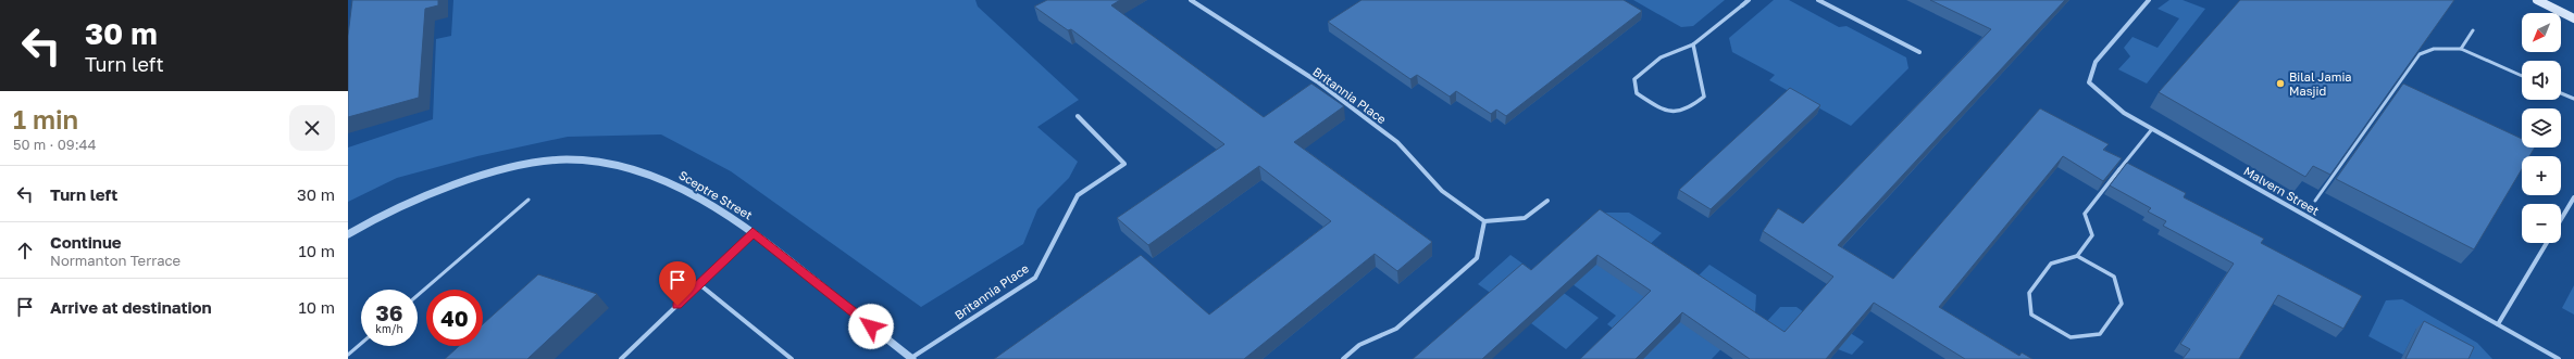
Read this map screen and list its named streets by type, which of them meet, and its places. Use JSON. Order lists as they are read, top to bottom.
{
  "streets": {
    "street": ["Britannia Place", "Malvern Street", "Sceptre Street"]
  },
  "crossings": [
    ["Britannia Place", "Sceptre Street"]
  ],
  "places": ["Bilal Jamia Masjid"],
  "north": "bottom left",
  "page": {
    "turn": ["30 m", "Turn left"],
    "map_buttons": ["+", "−"],
    "heading": ["1 min", "50 m · 09:44"],
    "list": [
      {
        "name": "Turn left",
        "value": "30 m"
      },
      {
        "name": "Continue",
        "note": "Normanton Terrace",
        "value": "10 m"
      },
      {
        "name": "Arrive at destination",
        "value": "10 m"
      }
    ],
    "speed": "36 km/h",
    "limit": "40"
  }
}
